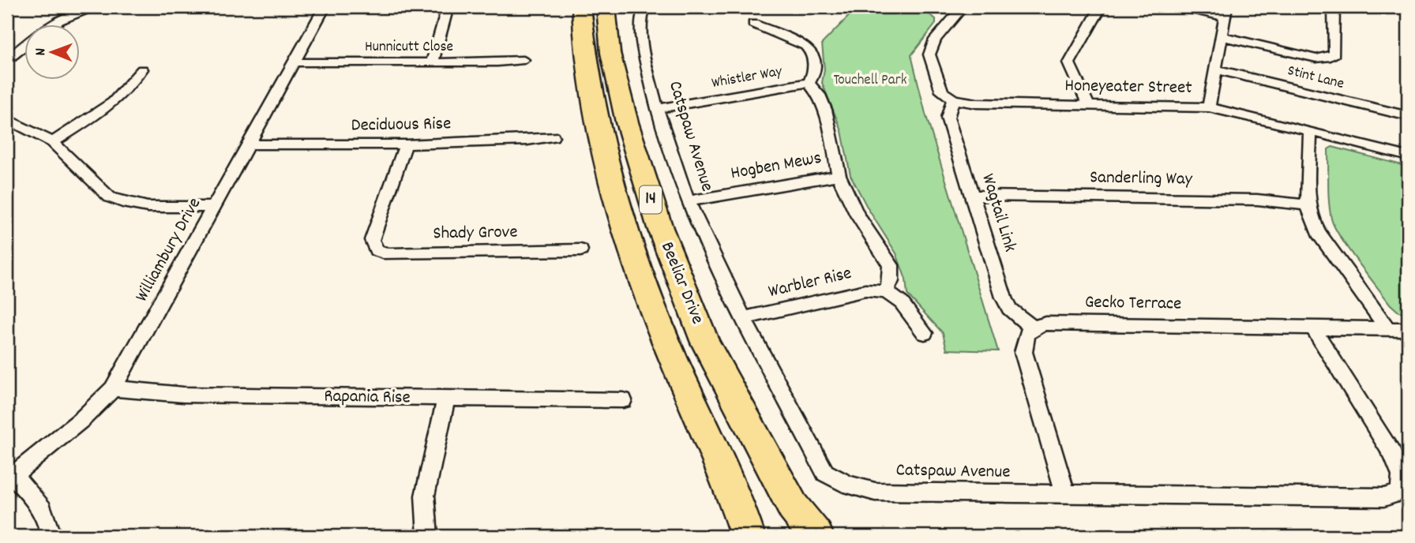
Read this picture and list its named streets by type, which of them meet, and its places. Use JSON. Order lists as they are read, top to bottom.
{
  "streets": {
    "highway": ["14", "Beeliar Drive"],
    "street": [
      "Hunnicutt Close",
      "Whistler Way",
      "Stint Lane",
      "Honeyeater Street",
      "Deciduous Rise",
      "Catspaw Avenue",
      "Hogben Mews",
      "Sanderling Way",
      "Wagtail Link",
      "Shady Grove",
      "Williambury Drive",
      "Warbler Rise",
      "Gecko Terrace",
      "Rapania Rise"
    ]
  },
  "crossings": [
    ["Hunnicutt Close", "Williambury Drive"],
    ["Whistler Way", "Catspaw Avenue"],
    ["Honeyeater Street", "Wagtail Link"],
    ["Deciduous Rise", "Shady Grove"],
    ["Deciduous Rise", "Williambury Drive"],
    ["Catspaw Avenue", "Hogben Mews"],
    ["Catspaw Avenue", "Warbler Rise"],
    ["Catspaw Avenue", "Gecko Terrace"],
    ["Sanderling Way", "Wagtail Link"],
    ["Wagtail Link", "Gecko Terrace"],
    ["Williambury Drive", "Rapania Rise"]
  ],
  "parks": ["Touchell Park"],
  "north": "left"
}
